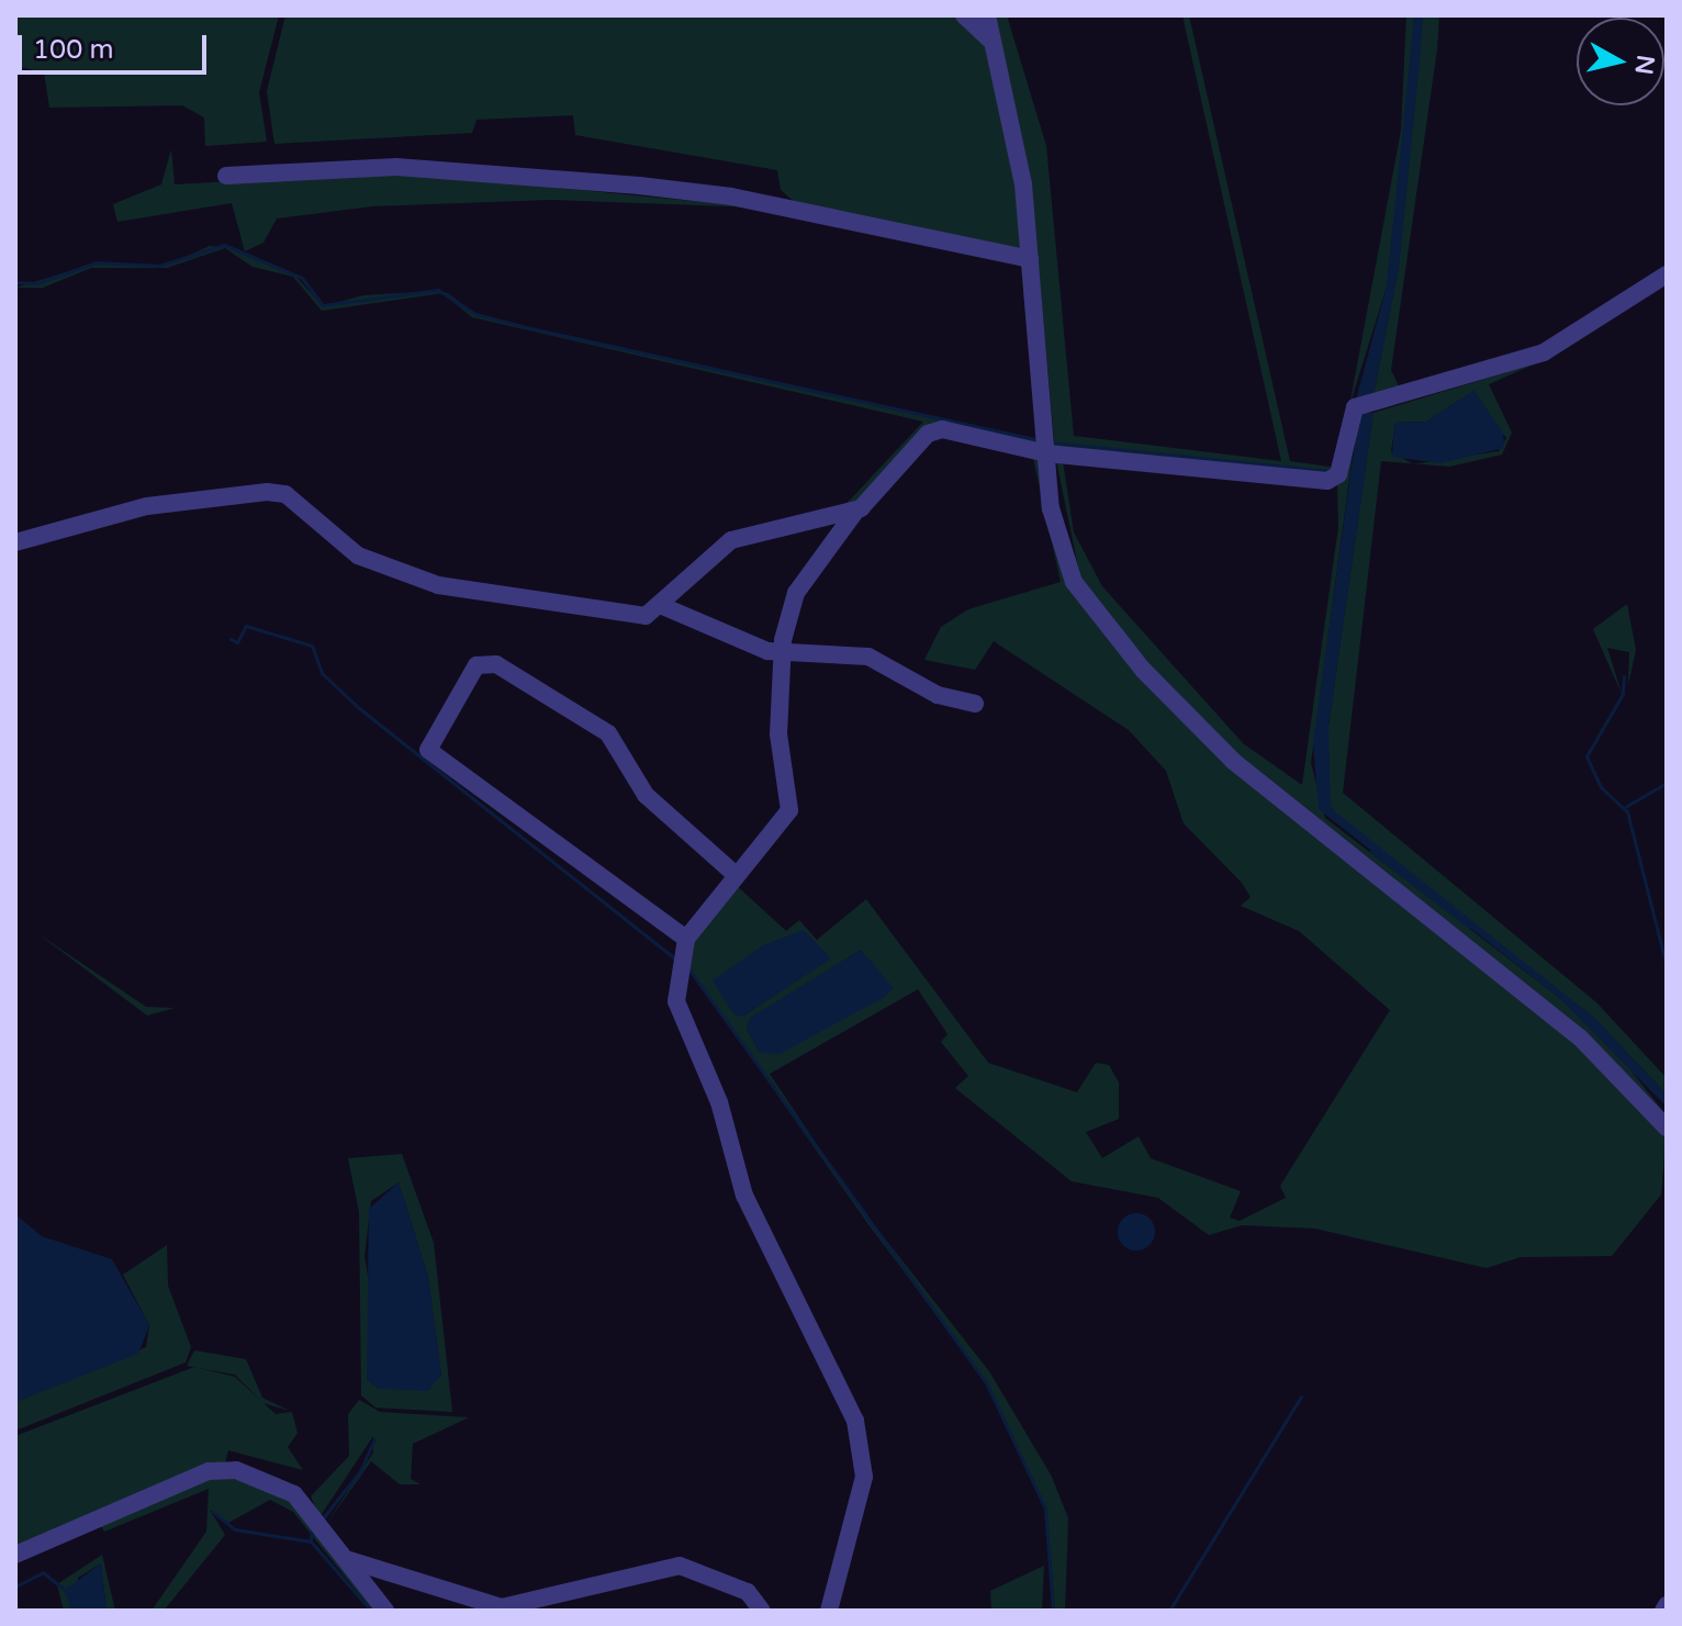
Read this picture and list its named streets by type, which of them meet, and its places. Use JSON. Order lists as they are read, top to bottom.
{
  "scale_bar": "100 m",
  "north": "right"
}
